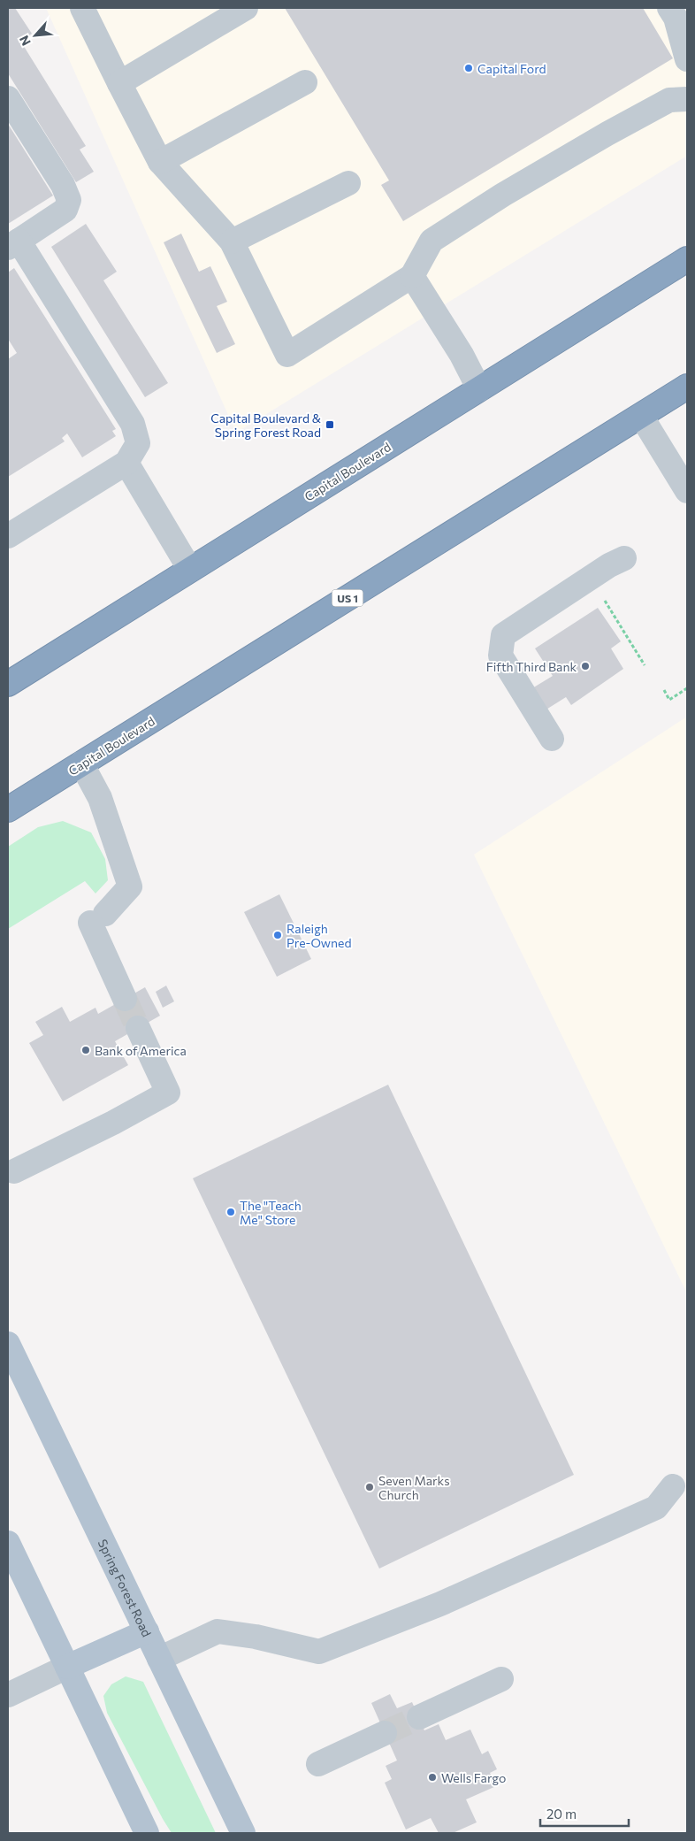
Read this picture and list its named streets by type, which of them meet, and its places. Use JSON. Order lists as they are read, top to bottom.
{
  "streets": {
    "highway": ["Capital Boulevard", "US 1"],
    "main road": ["Spring Forest Road"]
  },
  "places": {
    "other": [
      "Capital Ford",
      "Fifth Third Bank",
      "Raleigh Pre-Owned",
      "Bank of America",
      "The \"Teach Me\" Store",
      "Seven Marks Church",
      "Wells Fargo"
    ],
    "transit": ["Capital Boulevard & Spring Forest Road"]
  },
  "scale_bar": "20 m",
  "north": "bottom left"
}
